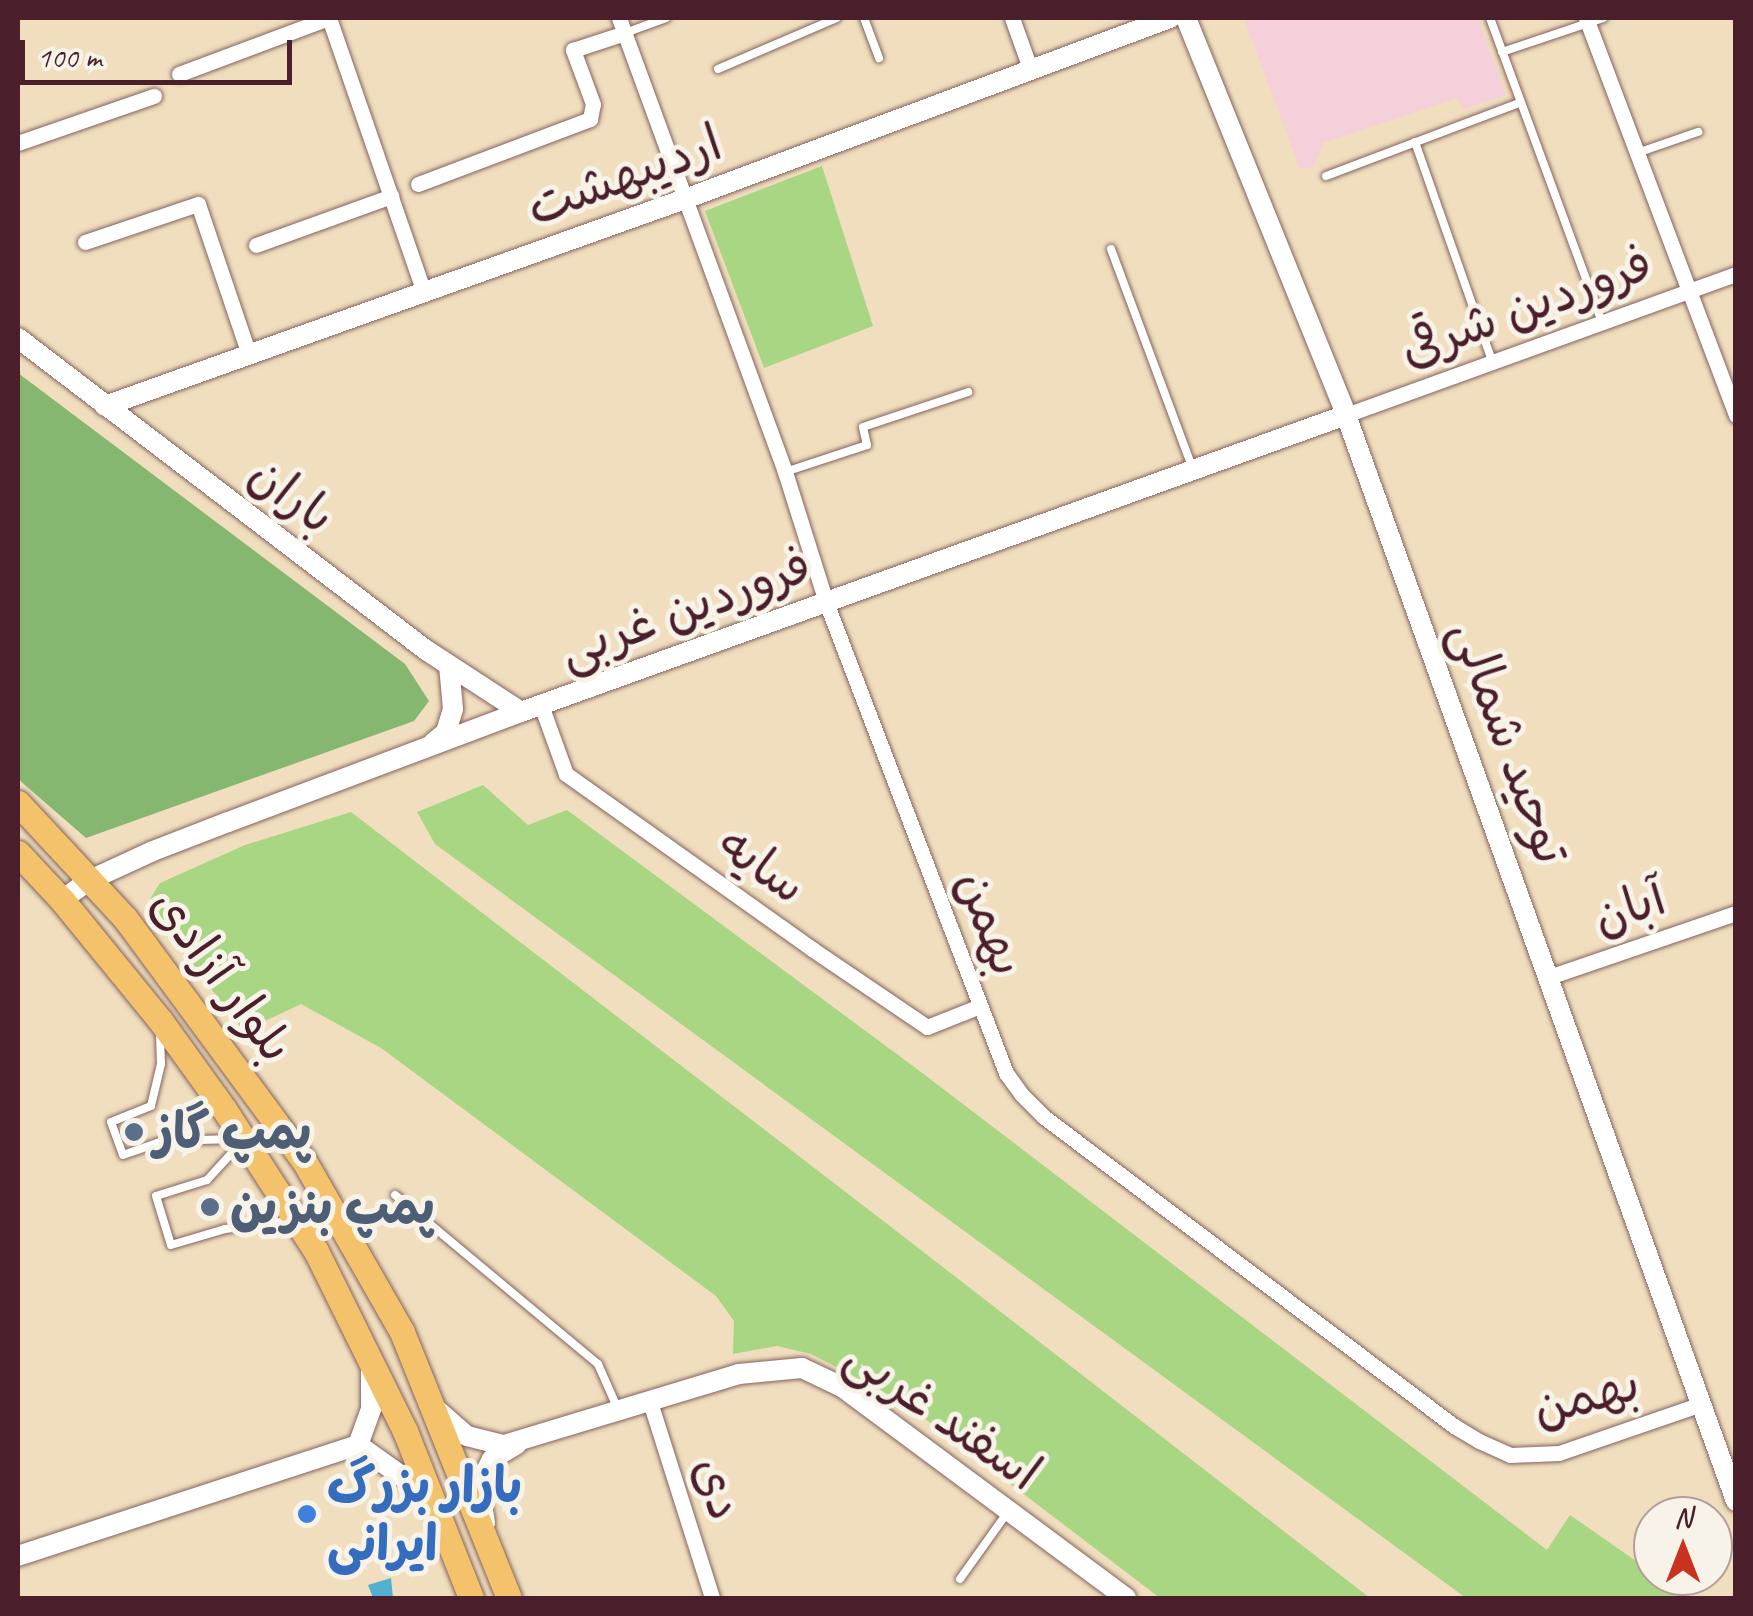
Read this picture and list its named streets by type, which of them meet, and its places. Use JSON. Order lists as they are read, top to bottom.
{
  "streets": {
    "main road": ["بلوار آزادی"],
    "street": [
      "اردیبهشت",
      "فروردین شرقی",
      "باران",
      "فروردین غربی",
      "توحید شمالی",
      "سایه",
      "آبان",
      "بهمن",
      "اسفند غربی",
      "دی"
    ]
  },
  "crossings": [
    ["اردیبهشت", "باران"],
    ["اردیبهشت", "بهمن"],
    ["فروردین شرقی", "فروردین غربی"],
    ["فروردین شرقی", "توحید شمالی"],
    ["باران", "فروردین غربی"],
    ["باران", "سایه"],
    ["فروردین غربی", "توحید شمالی"],
    ["فروردین غربی", "سایه"],
    ["فروردین غربی", "بهمن"],
    ["فروردین غربی", "بلوار آزادی"],
    ["توحید شمالی", "آبان"],
    ["توحید شمالی", "بهمن"],
    ["سایه", "بهمن"],
    ["اسفند غربی", "دی"]
  ],
  "places": ["پمپ گاز", "پمپ بنزين", "بازار بزرگ ایرانی"],
  "scale_bar": "100 m",
  "north": "top"
}
